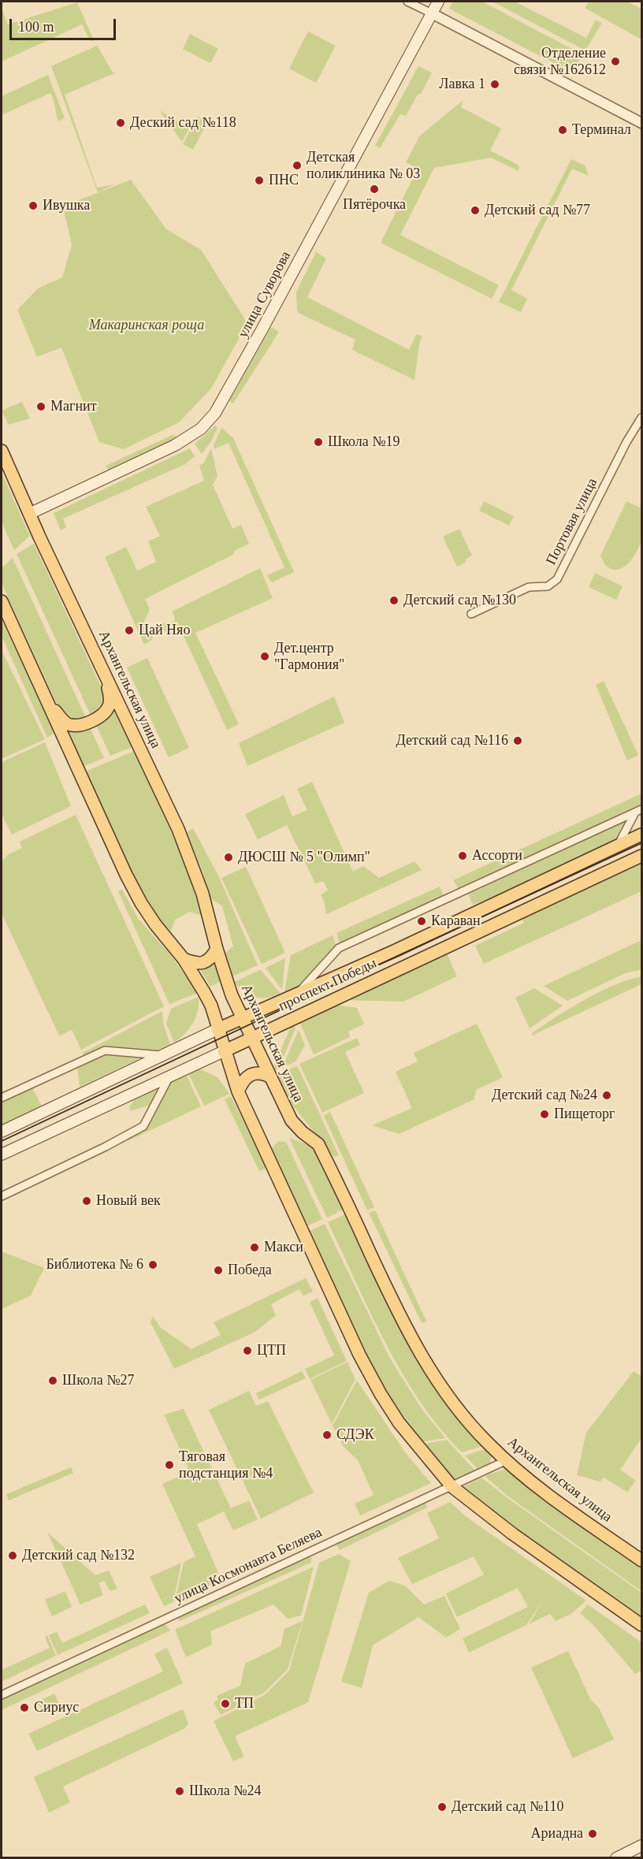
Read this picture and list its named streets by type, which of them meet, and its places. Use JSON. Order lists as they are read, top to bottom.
{
  "streets": {
    "main road": ["улица Суворова", "Архангельская улица", "проспект Победы"],
    "street": ["Портовая улица", "улица Космонавта Беляева"]
  },
  "crossings": [
    ["улица Суворова", "Архангельская улица"],
    ["Архангельская улица", "проспект Победы"],
    ["Архангельская улица", "улица Космонавта Беляева"]
  ],
  "parks": ["Макаринская роща"],
  "places": [
    "Отделение связи №162612",
    "Лавка 1",
    "Деский сад №118",
    "Терминал",
    "Детская поликлиника № 03",
    "ПНС",
    "Пятёрочка",
    "Ивушка",
    "Детский сад №77",
    "Магнит",
    "Школа №19",
    "Детский сад №130",
    "Цай Няо",
    "Дет.центр \"Гармония\"",
    "Детский сад №116",
    "Ассорти",
    "ДЮСШ № 5 \"Олимп\"",
    "Караван",
    "Детский сад №24",
    "Пищеторг",
    "Новый век",
    "Макси",
    "Библиотека № 6",
    "Победа",
    "ЦТП",
    "Школа №27",
    "СДЭК",
    "Тяговая подстанция №4",
    "Детский сад №132",
    "ТП",
    "Сириус",
    "Школа №24",
    "Детский сад №110",
    "Ариадна"
  ],
  "scale_bar": "100 m"
}
